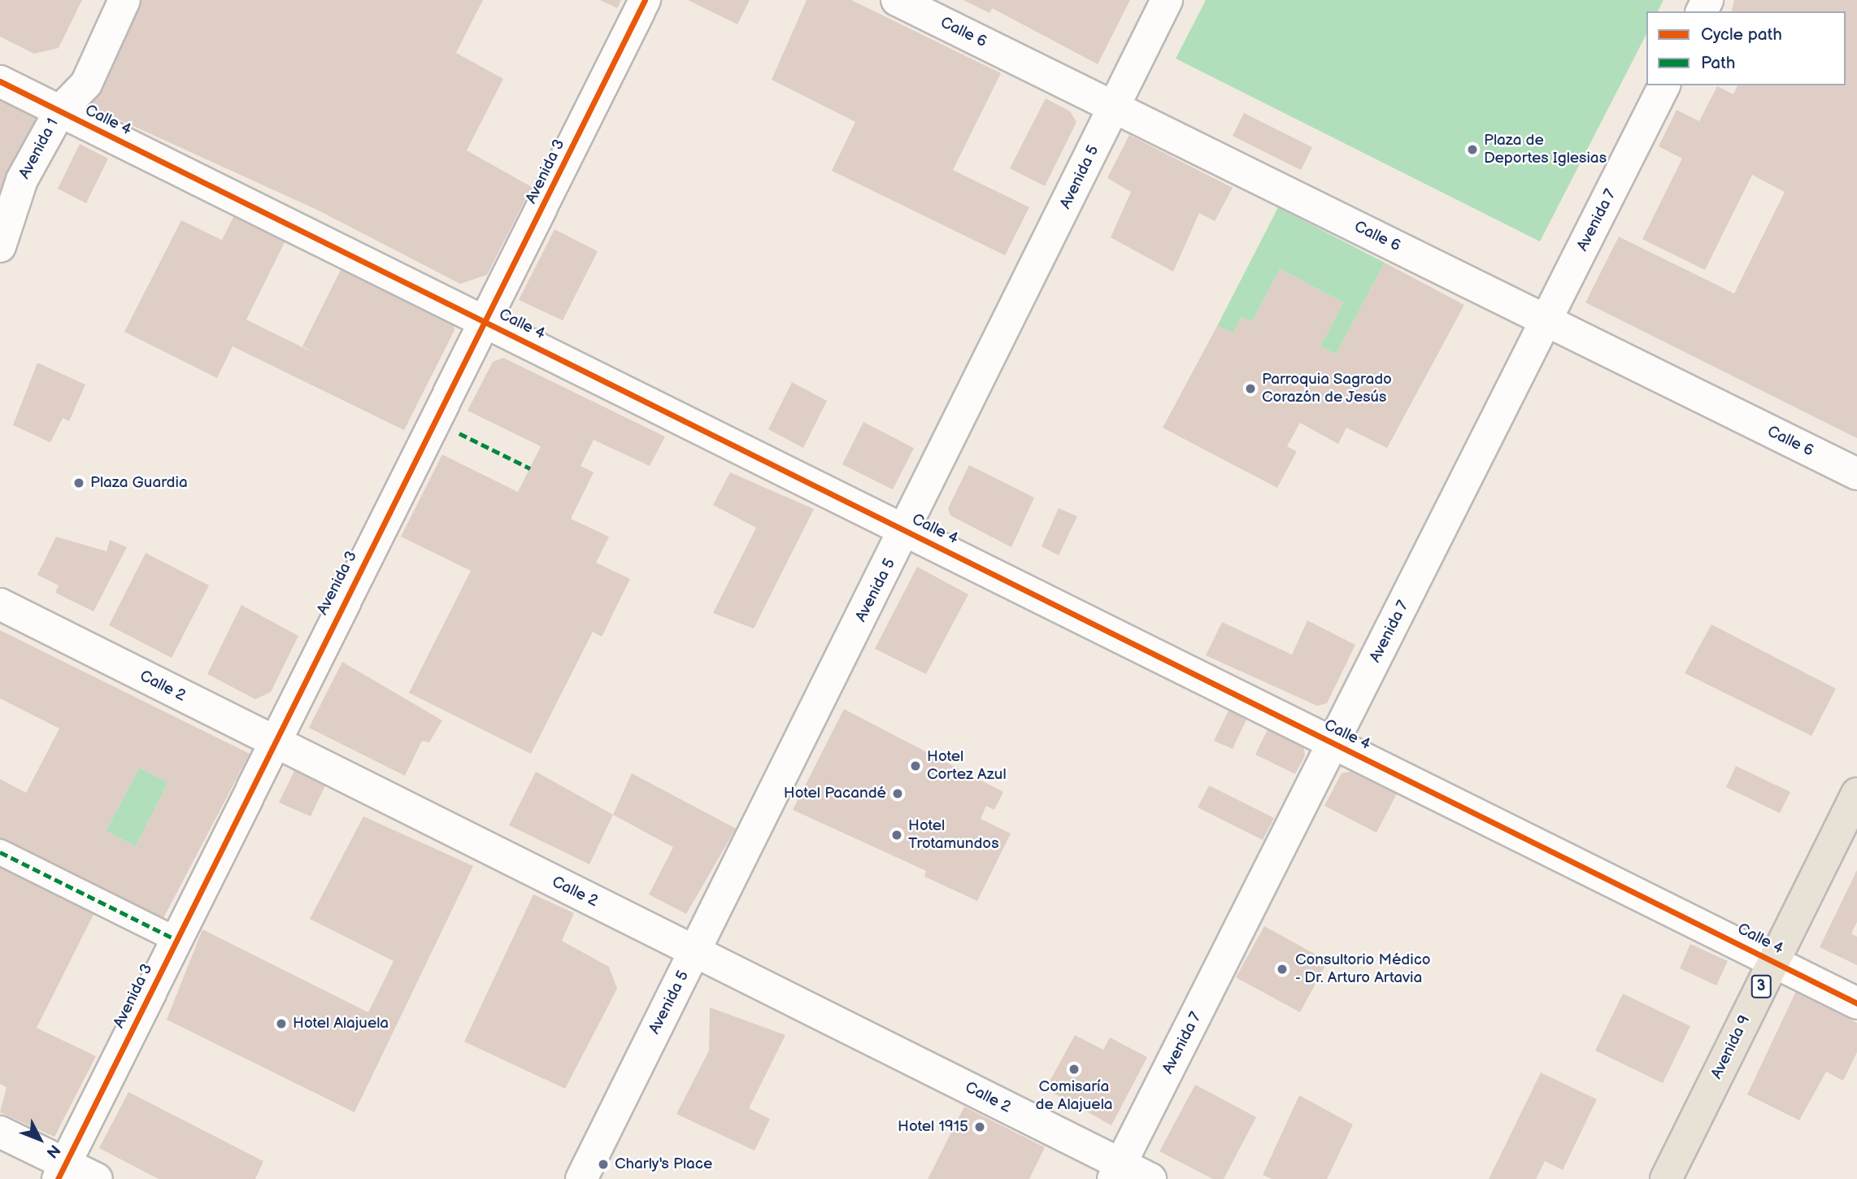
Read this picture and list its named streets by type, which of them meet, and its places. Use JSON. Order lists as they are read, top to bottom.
{
  "streets": {
    "main road": ["3", "Avenida 9"],
    "street": [
      "Calle 6",
      "Calle 4",
      "Avenida 1",
      "Avenida 3",
      "Avenida 5",
      "Avenida 7",
      "Calle 2"
    ]
  },
  "crossings": [
    ["Calle 6", "Avenida 5"],
    ["Calle 6", "Avenida 7"],
    ["Calle 4", "Avenida 1"],
    ["Calle 4", "Avenida 3"],
    ["Calle 4", "Avenida 5"],
    ["Calle 4", "Avenida 7"],
    ["Calle 4", "Avenida 9"],
    ["Avenida 3", "Calle 2"],
    ["Avenida 5", "Calle 2"],
    ["Avenida 7", "Calle 2"]
  ],
  "places": [
    "Plaza de Deportes Iglesias",
    "Parroquia Sagrado Corazón de Jesús",
    "Plaza Guardia",
    "Hotel Cortez Azul",
    "Hotel Pacandé",
    "Hotel Trotamundos",
    "Consultorio Médico - Dr. Arturo Artavia",
    "Hotel Alajuela",
    "Comisaría de Alajuela",
    "Hotel 1915",
    "Charly's Place"
  ],
  "legend": ["Cycle path", "Path"],
  "north": "bottom right"
}
